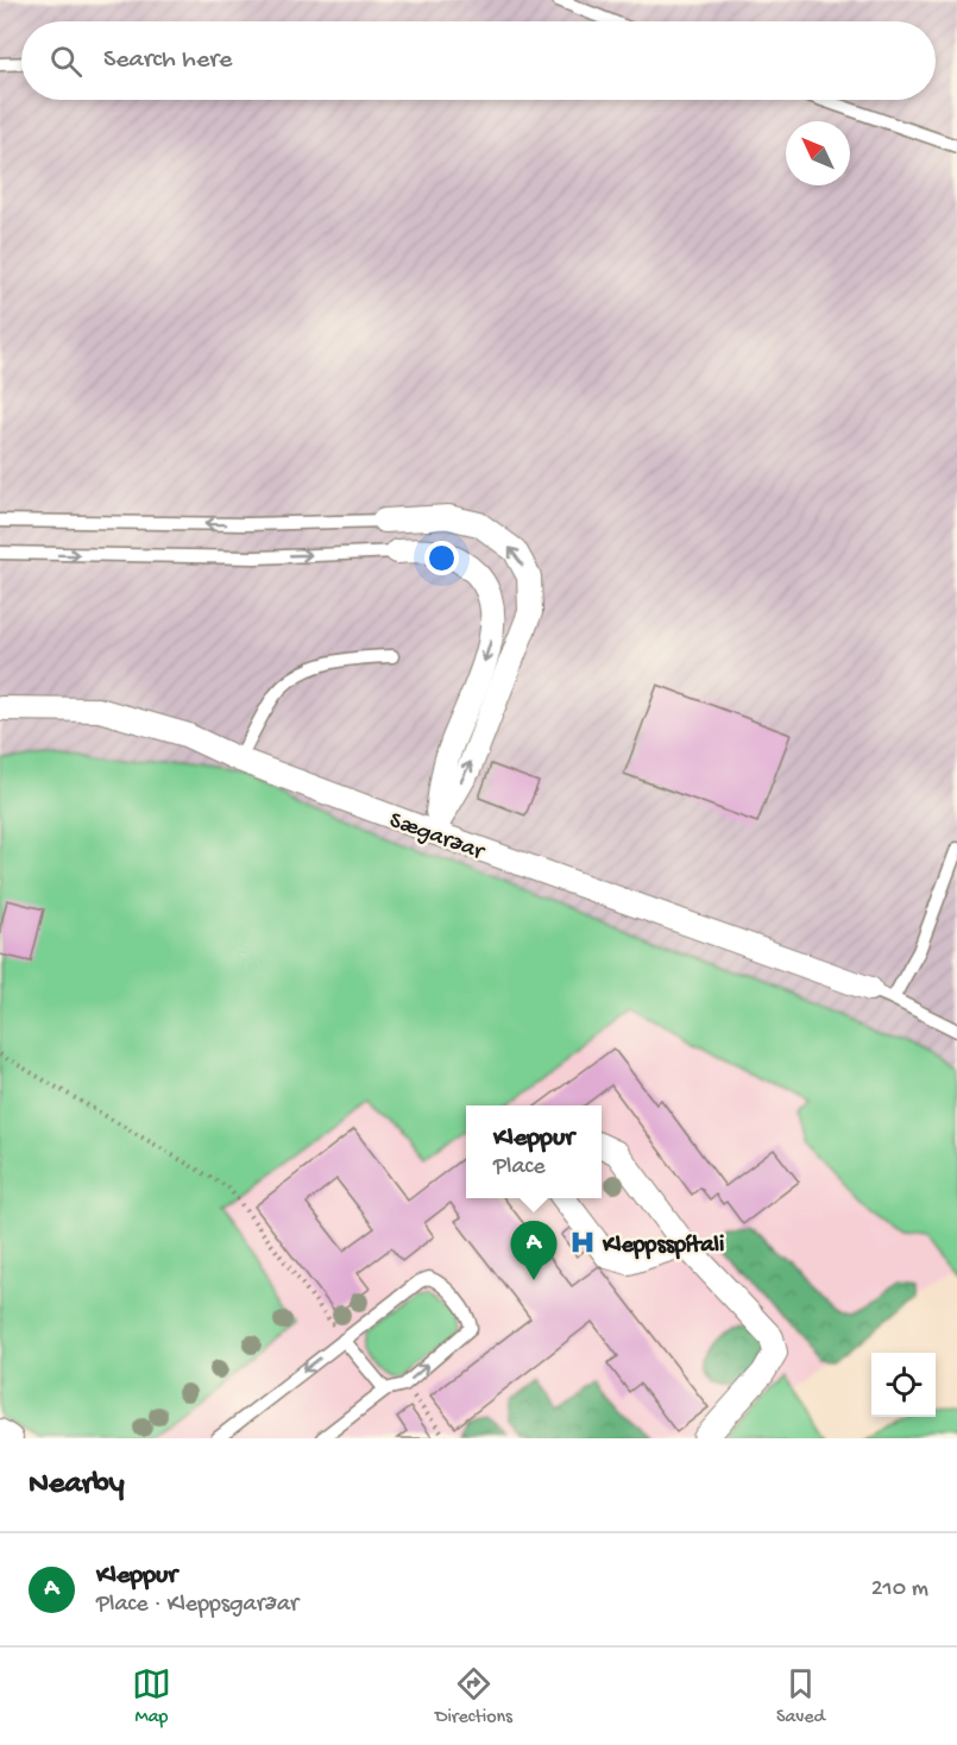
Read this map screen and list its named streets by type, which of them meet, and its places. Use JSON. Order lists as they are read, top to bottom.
{
  "streets": {
    "street": ["Sægarðar"]
  },
  "places": {
    "hospital": ["Kleppsspítali"]
  },
  "north": "top left",
  "page": {
    "search": "Search here",
    "popup": ["Kleppur", "Place"],
    "pins": "A",
    "heading": "Nearby",
    "list": [
      {
        "mark": "A",
        "name": "Kleppur",
        "note": "Place · Kleppsgarðar",
        "value": "210 m"
      }
    ],
    "nav": ["Map", "Directions", "Saved"]
  }
}
